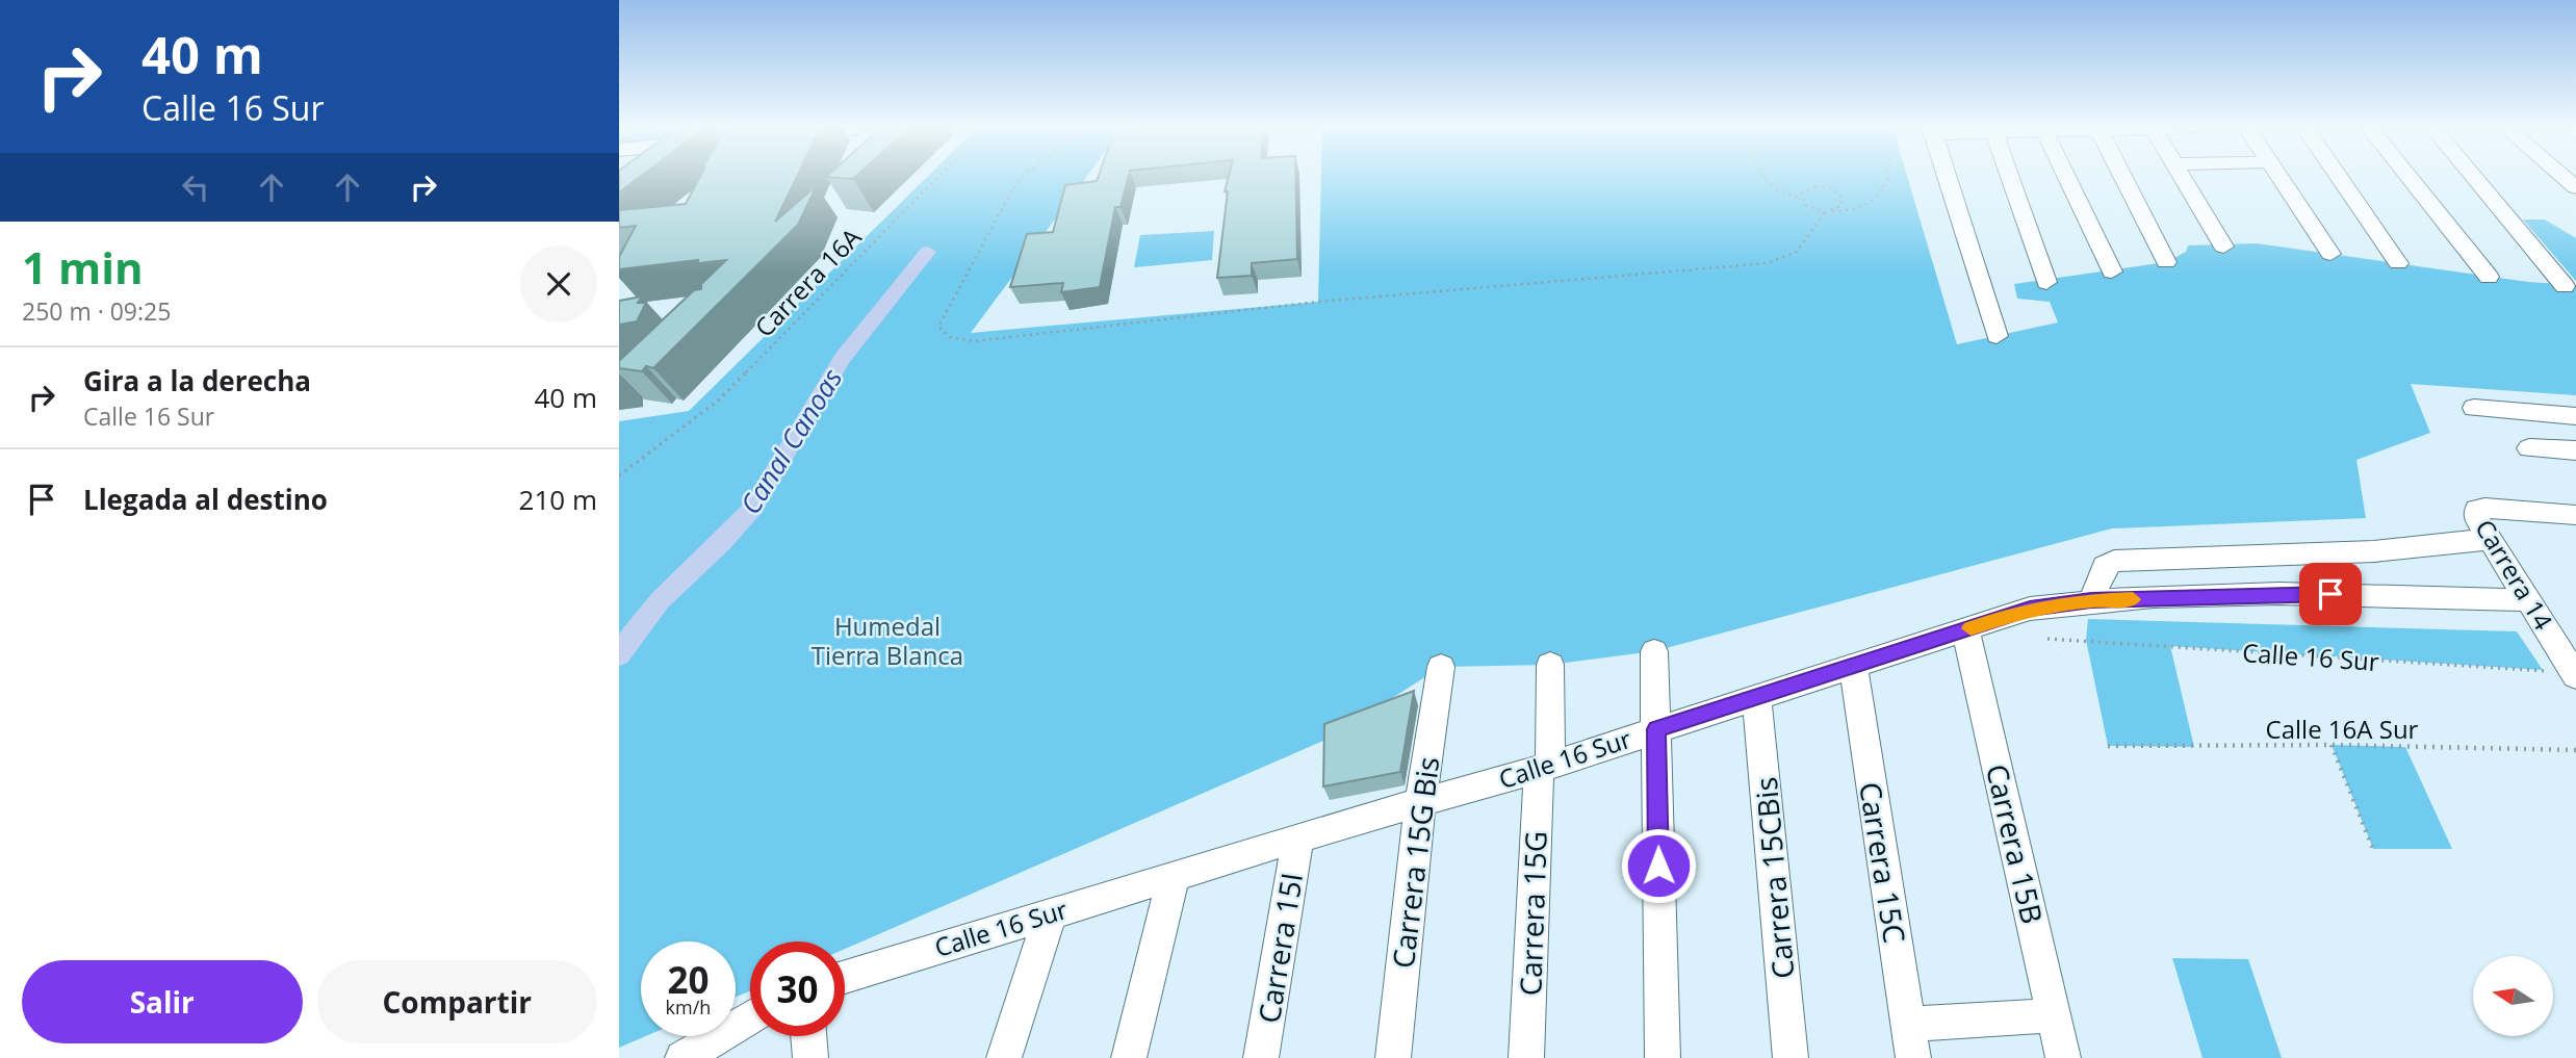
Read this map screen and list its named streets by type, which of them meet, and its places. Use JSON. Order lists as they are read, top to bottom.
{
  "streets": {
    "street": [
      "Carrera 14",
      "Calle 16 Sur",
      "Carrera 15B",
      "Carrera 15G Bis",
      "Carrera 15C",
      "Carrera 15CBis",
      "Carrera 15G",
      "Carrera 15I"
    ],
    "path": ["Carrera 16A", "Calle 16A Sur"]
  },
  "crossings": [
    ["Carrera 14", "Calle 16 Sur"],
    ["Calle 16 Sur", "Carrera 15B"],
    ["Calle 16 Sur", "Carrera 15G Bis"],
    ["Calle 16 Sur", "Carrera 15C"],
    ["Calle 16 Sur", "Carrera 15CBis"],
    ["Calle 16 Sur", "Carrera 15G"],
    ["Calle 16 Sur", "Carrera 15I"]
  ],
  "water": ["Canal Canoas"],
  "parks": ["Humedal Tierra Blanca"],
  "north": "left",
  "page": {
    "turn": ["40 m", "Calle 16 Sur"],
    "heading": ["1 min", "250 m · 09:25"],
    "list": [
      {
        "name": "Gira a la derecha",
        "note": "Calle 16 Sur",
        "value": "40 m"
      },
      {
        "name": "Llegada al destino",
        "value": "210 m"
      }
    ],
    "speed": "20 km/h",
    "limit": "30",
    "buttons": ["Salir", "Compartir"]
  }
}
